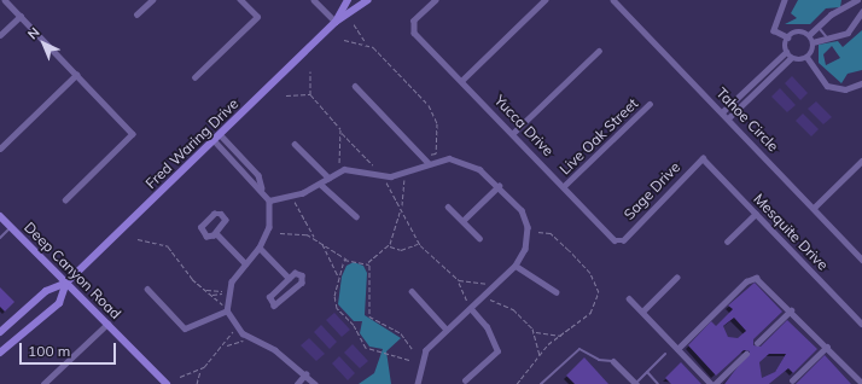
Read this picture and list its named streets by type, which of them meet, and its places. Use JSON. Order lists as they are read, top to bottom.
{
  "streets": {
    "main road": ["Fred Waring Drive", "Deep Canyon Road"],
    "street": [
      "Tahoe Circle",
      "Yucca Drive",
      "Live Oak Street",
      "Sage Drive",
      "Mesquite Drive"
    ]
  },
  "crossings": [
    ["Yucca Drive", "Live Oak Street"],
    ["Yucca Drive", "Sage Drive"],
    ["Fred Waring Drive", "Deep Canyon Road"],
    ["Sage Drive", "Mesquite Drive"]
  ],
  "scale_bar": "100 m",
  "north": "top left"
}
